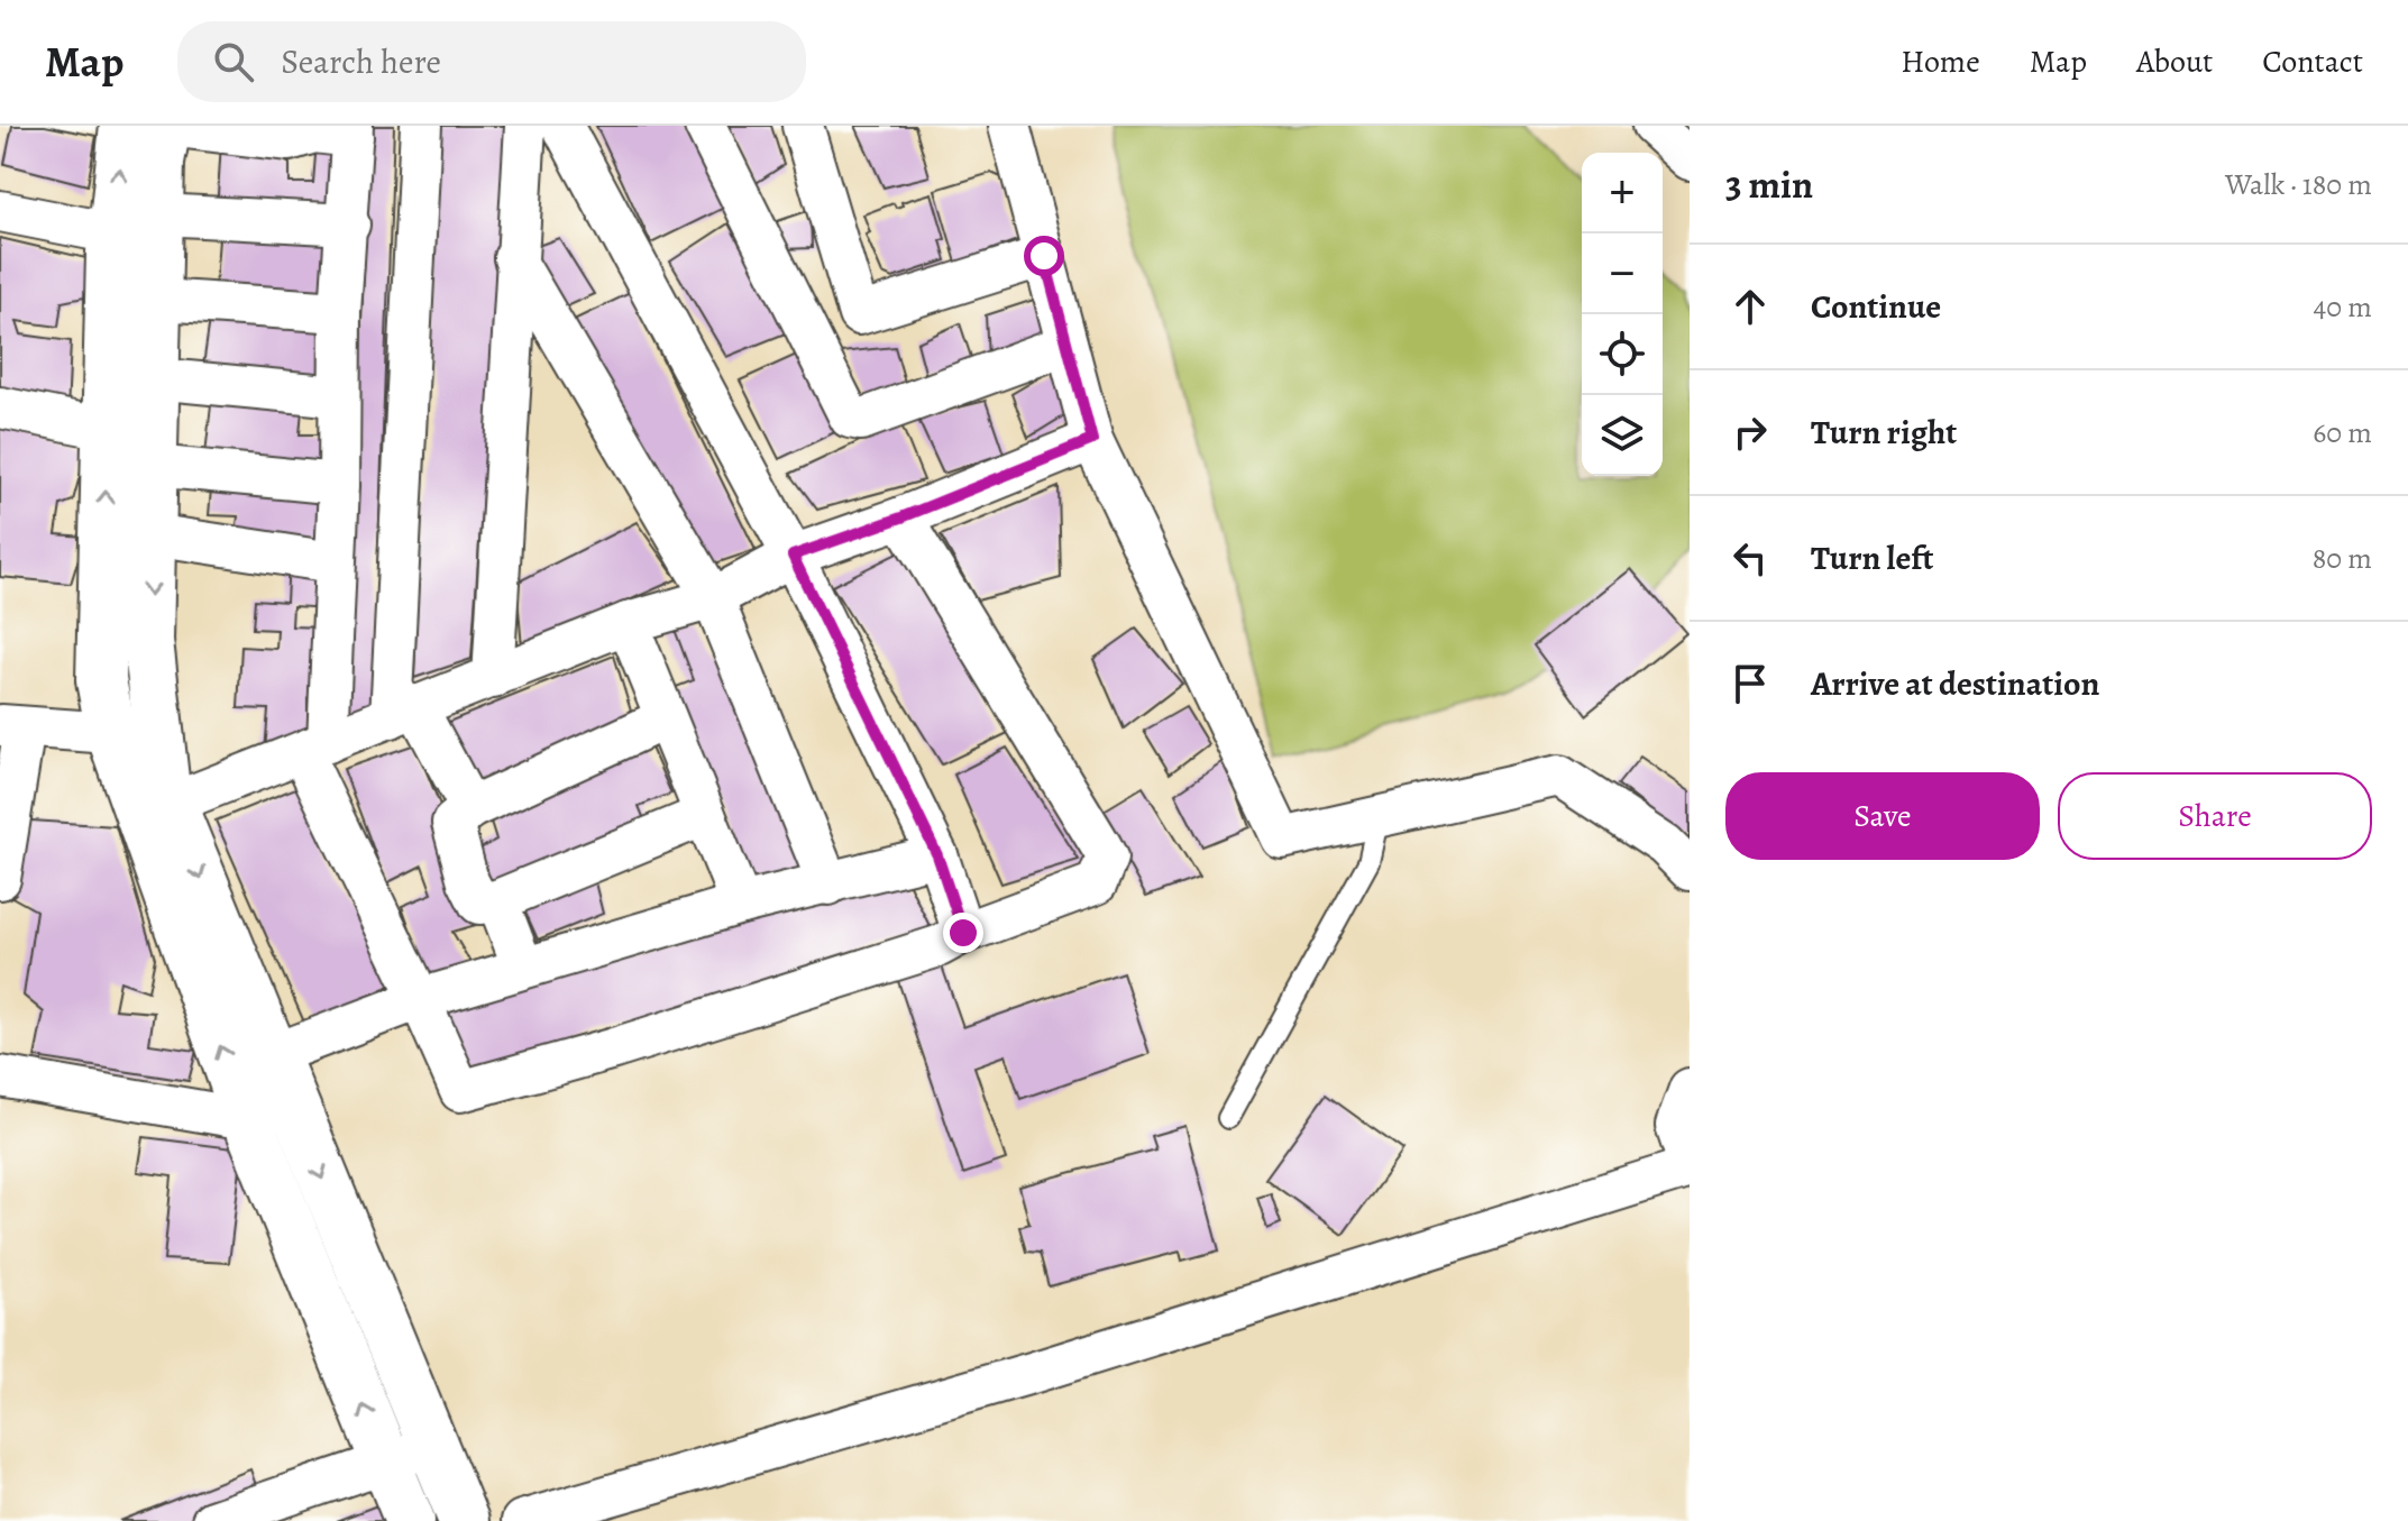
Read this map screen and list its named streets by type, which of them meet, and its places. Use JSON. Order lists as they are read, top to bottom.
{
  "page": {
    "header": "Map",
    "search": "Search here",
    "nav": [
      "Home",
      "Map",
      "About",
      "Contact"
    ],
    "heading": ["3 min", "Walk · 180 m"],
    "map_buttons": ["+", "−"],
    "list": [
      ["Continue", "40 m"],
      ["Turn right", "60 m"],
      ["Turn left", "80 m"],
      "Arrive at destination"
    ],
    "buttons": ["Save", "Share"]
  }
}
